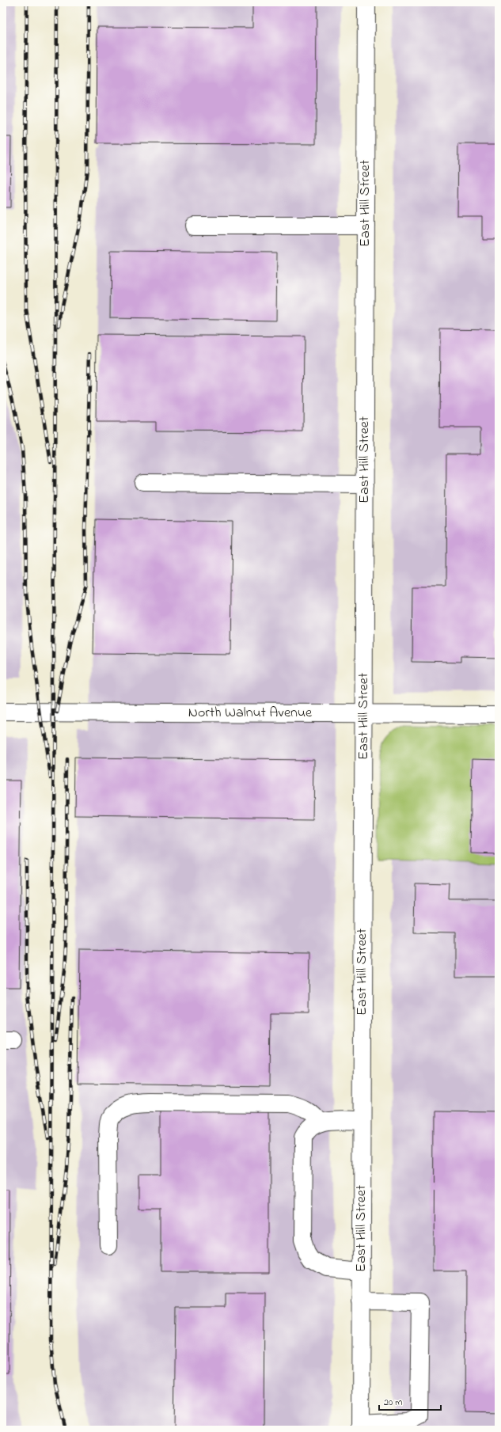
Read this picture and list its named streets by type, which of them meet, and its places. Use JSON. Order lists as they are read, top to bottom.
{
  "streets": {
    "street": ["East Hill Street", "North Walnut Avenue"]
  },
  "crossings": [
    ["East Hill Street", "North Walnut Avenue"]
  ],
  "scale_bar": "20 m"
}
